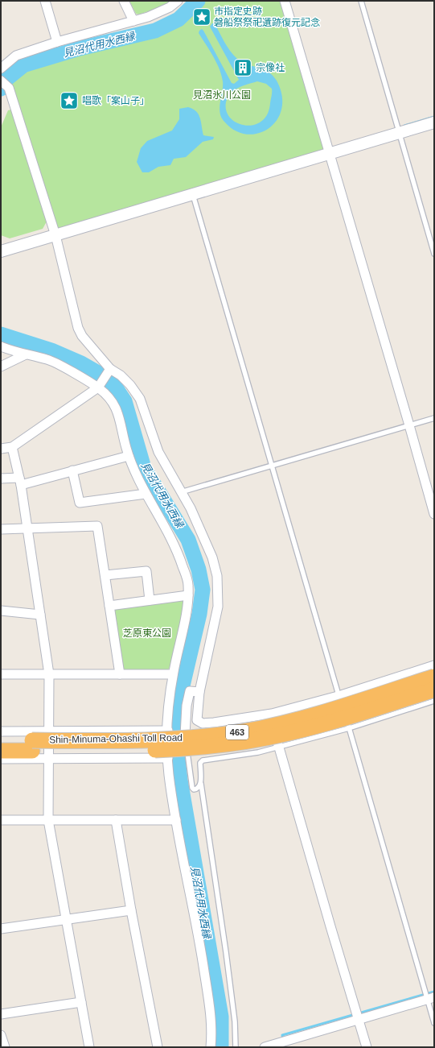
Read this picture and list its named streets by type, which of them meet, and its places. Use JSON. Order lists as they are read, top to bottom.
{
  "streets": {
    "highway": ["463", "Shin-Minuma-Ohashi Toll Road"]
  },
  "water": ["見沼代用水西縁"],
  "parks": ["見沼氷川公園", "芝原東公園"],
  "places": {
    "place": ["市指定史跡 磐船祭祭祀遺跡復元記念", "唱歌「案山子」"],
    "building": ["宗像社"]
  }
}
